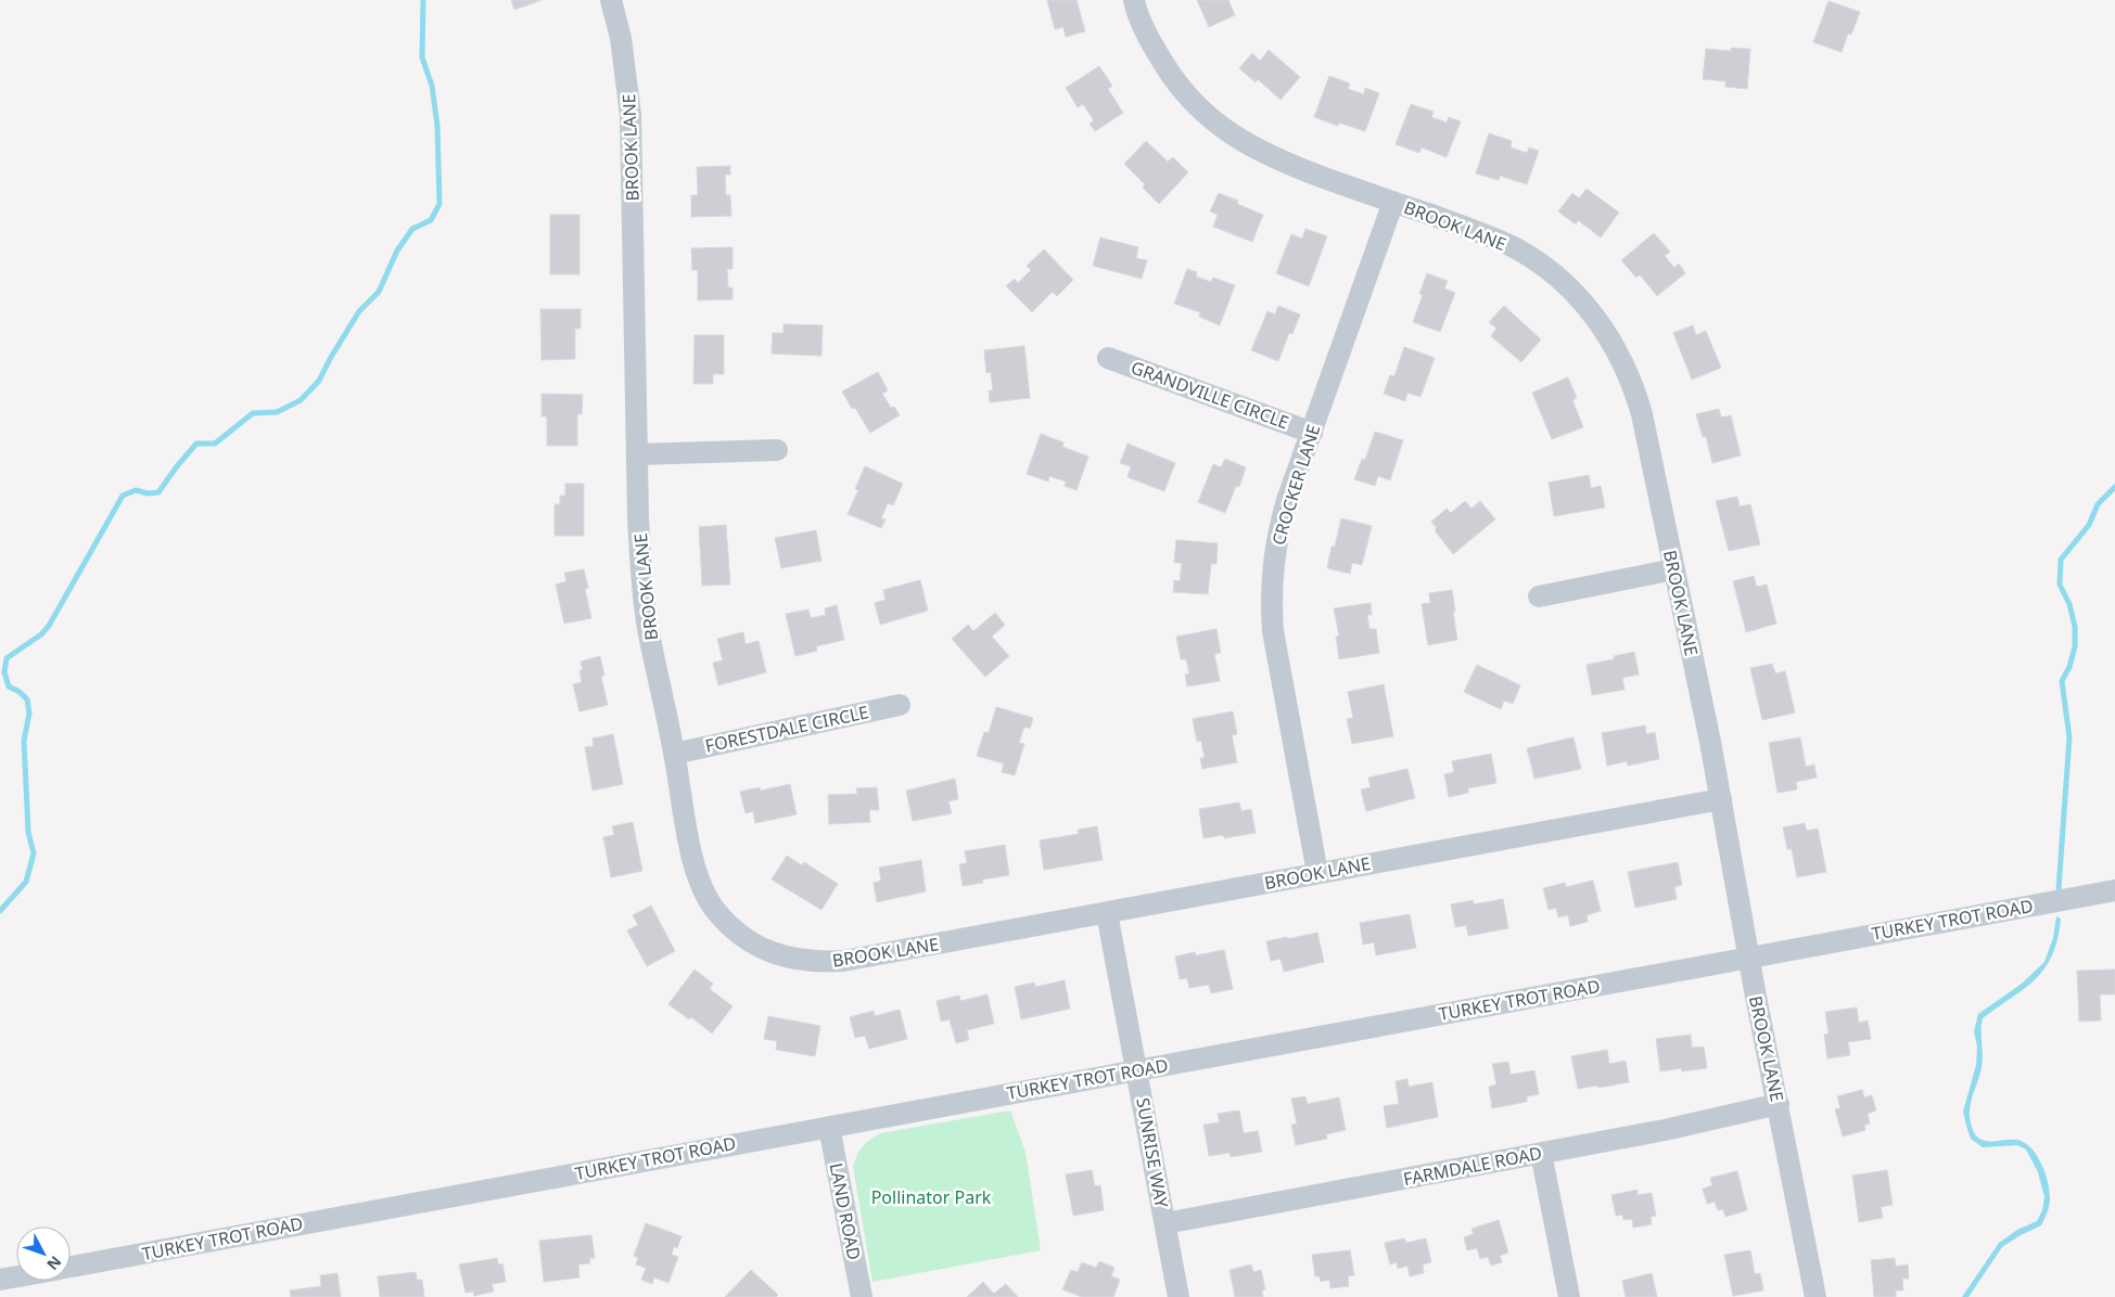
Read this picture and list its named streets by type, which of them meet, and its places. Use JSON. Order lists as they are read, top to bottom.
{
  "streets": {
    "street": [
      "BROOK LANE",
      "GRANDVILLE CIRCLE",
      "CROCKER LANE",
      "FORESTDALE CIRCLE",
      "TURKEY TROT ROAD",
      "SUNRISE WAY",
      "FARMDALE ROAD",
      "LAND ROAD"
    ]
  },
  "crossings": [
    ["BROOK LANE", "CROCKER LANE"],
    ["BROOK LANE", "FORESTDALE CIRCLE"],
    ["BROOK LANE", "TURKEY TROT ROAD"],
    ["BROOK LANE", "SUNRISE WAY"],
    ["BROOK LANE", "FARMDALE ROAD"],
    ["GRANDVILLE CIRCLE", "CROCKER LANE"],
    ["TURKEY TROT ROAD", "SUNRISE WAY"],
    ["TURKEY TROT ROAD", "LAND ROAD"],
    ["SUNRISE WAY", "FARMDALE ROAD"]
  ],
  "parks": ["Pollinator Park"],
  "north": "bottom right"
}
